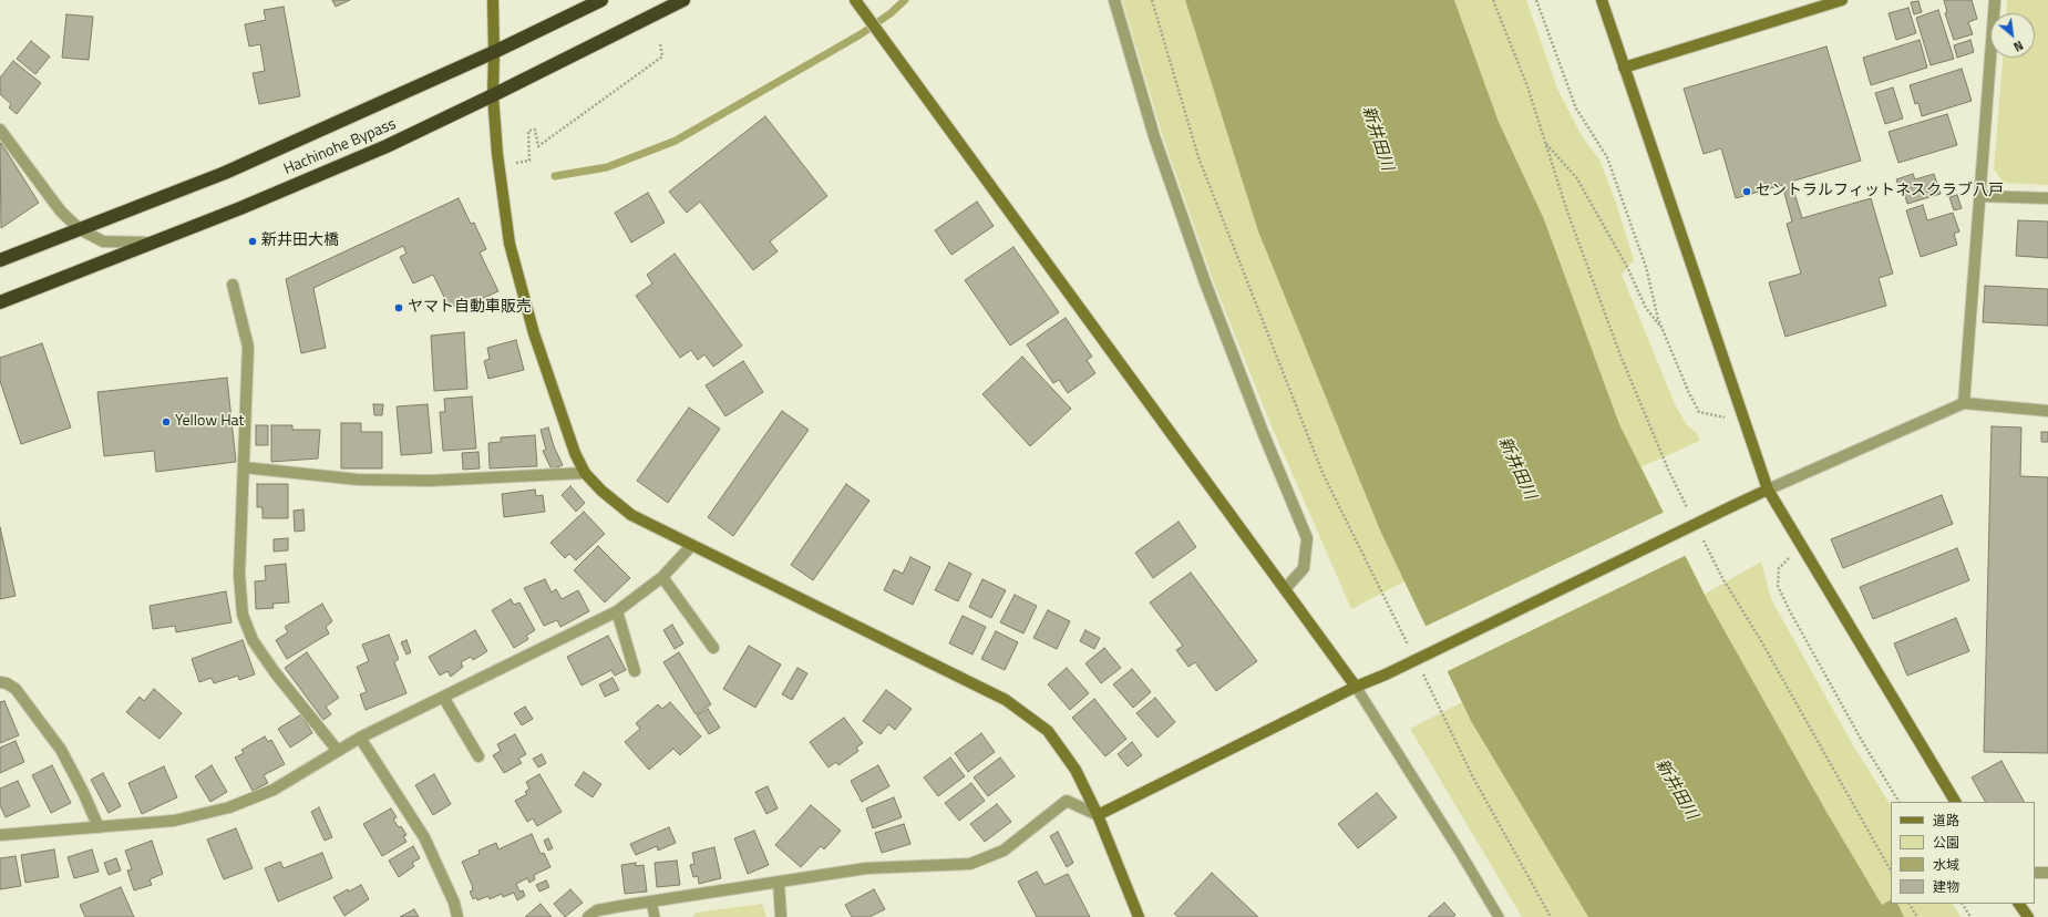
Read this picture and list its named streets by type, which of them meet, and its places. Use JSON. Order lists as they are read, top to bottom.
{
  "streets": {
    "highway": ["Hachinohe Bypass"]
  },
  "water": ["新井田川"],
  "places": [
    "セントラルフィットネスクラブ八戸",
    "新井田大橋",
    "ヤマト自動車販売",
    "Yellow Hat"
  ],
  "legend": [
    "道路",
    "公園",
    "水域",
    "建物"
  ],
  "north": "bottom right"
}
